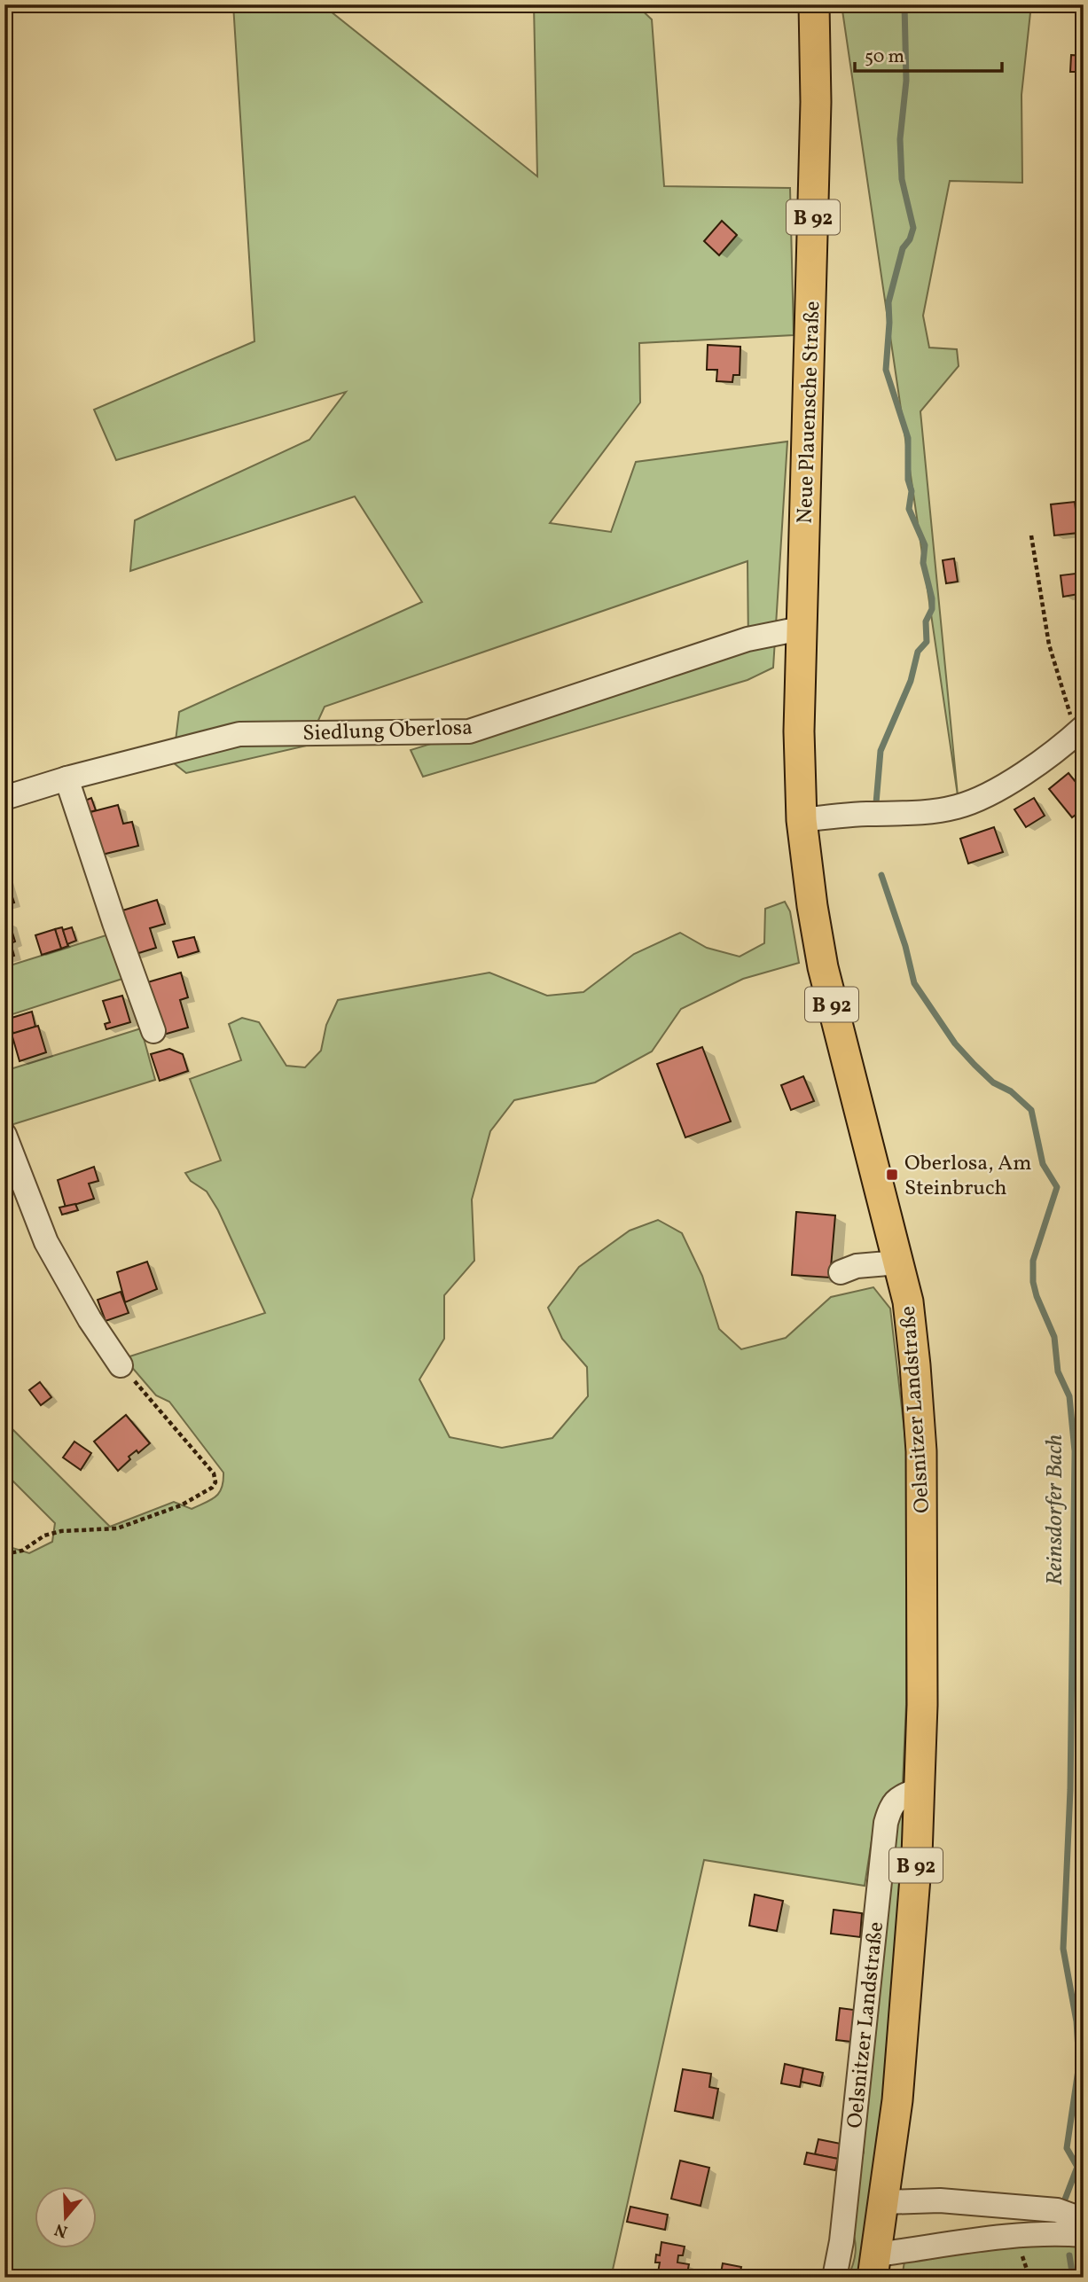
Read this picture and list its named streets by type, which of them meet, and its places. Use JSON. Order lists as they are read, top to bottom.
{
  "streets": {
    "main road": ["B 92", "Neue Plauensche Straße", "Oelsnitzer Landstraße"],
    "street": ["Siedlung Oberlosa"]
  },
  "crossings": [
    ["Neue Plauensche Straße", "Siedlung Oberlosa"],
    ["Neue Plauensche Straße", "Oelsnitzer Landstraße"]
  ],
  "water": ["Reinsdorfer Bach"],
  "places": {
    "transit": ["Oberlosa, Am Steinbruch"]
  },
  "scale_bar": "50 m",
  "north": "bottom"
}
